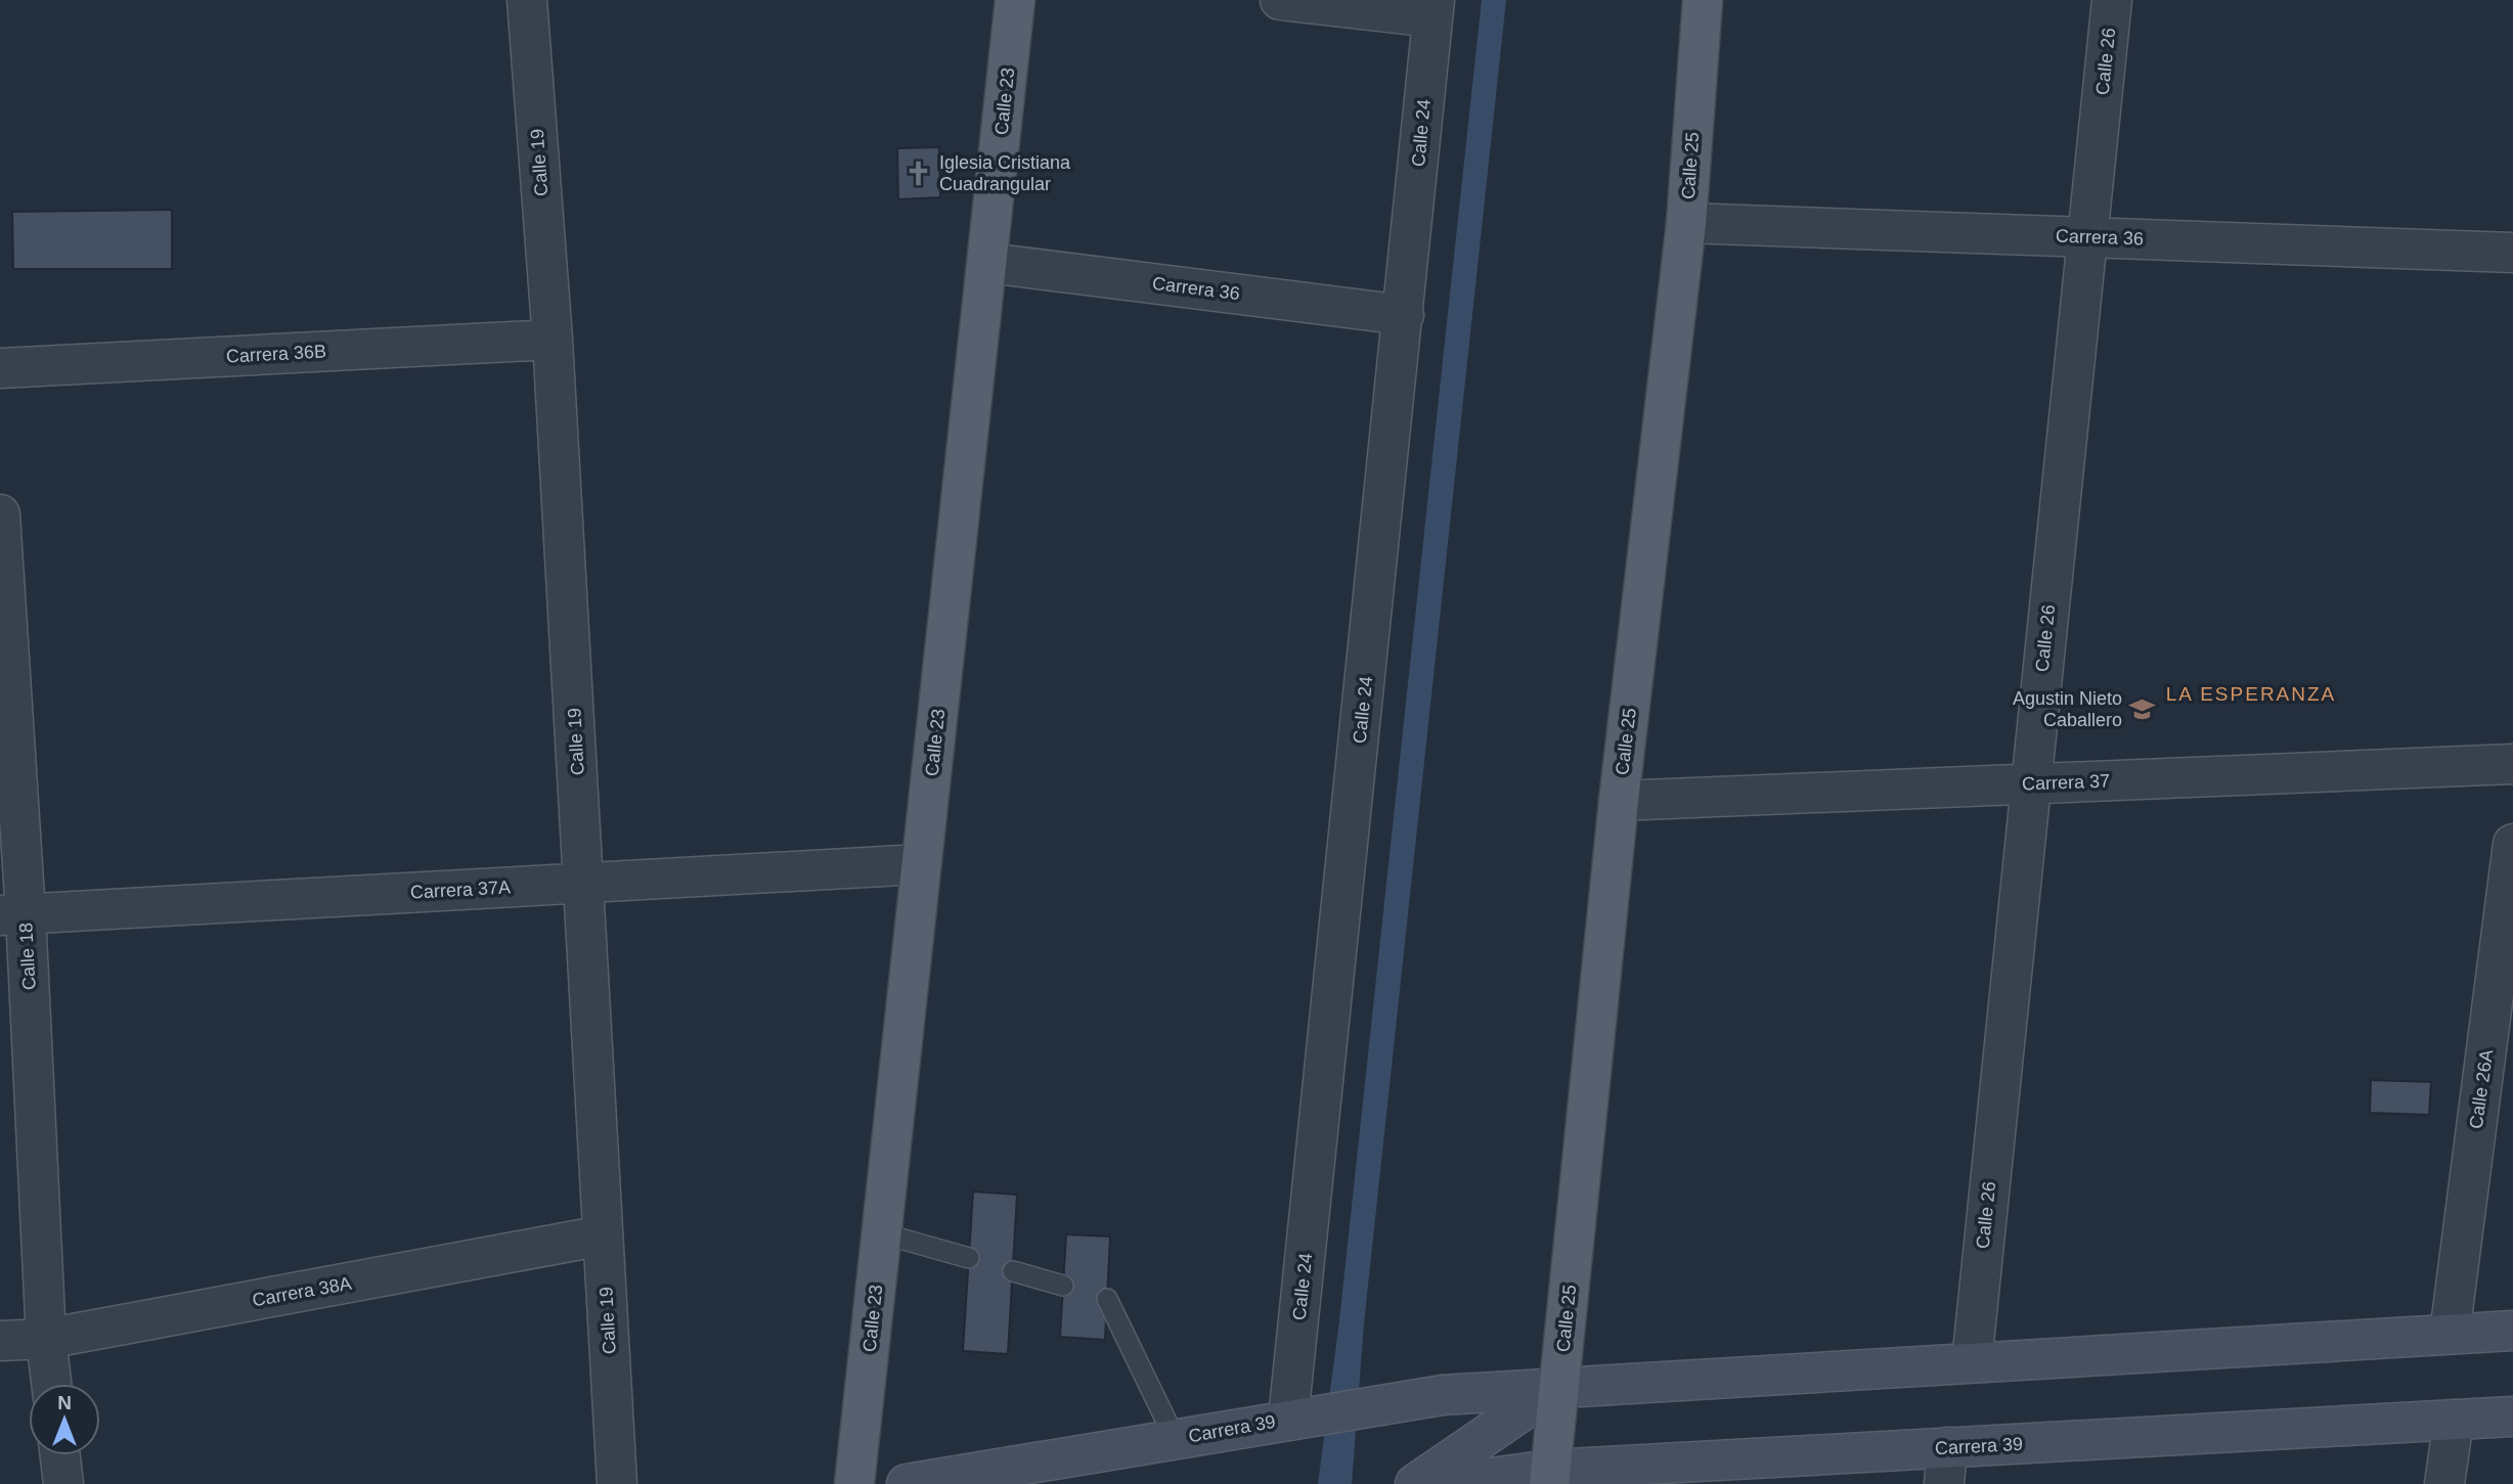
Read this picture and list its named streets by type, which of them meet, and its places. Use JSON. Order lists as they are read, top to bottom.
{
  "streets": {
    "main road": ["Calle 23", "Calle 25", "Carrera 39"],
    "street": [
      "Calle 26",
      "Calle 24",
      "Calle 19",
      "Carrera 36",
      "Carrera 36B",
      "Carrera 37",
      "Carrera 37A",
      "Calle 18",
      "Calle 26A",
      "Carrera 38A"
    ]
  },
  "crossings": [
    ["Calle 26", "Carrera 36"],
    ["Calle 26", "Carrera 37"],
    ["Calle 26", "Carrera 39"],
    ["Calle 23", "Carrera 36"],
    ["Calle 23", "Carrera 37A"],
    ["Calle 24", "Carrera 36"],
    ["Calle 24", "Carrera 39"],
    ["Calle 19", "Carrera 36B"],
    ["Calle 19", "Carrera 37A"],
    ["Calle 19", "Carrera 38A"],
    ["Calle 25", "Carrera 36"],
    ["Calle 25", "Carrera 37"],
    ["Calle 25", "Carrera 39"],
    ["Carrera 37A", "Calle 18"],
    ["Calle 18", "Carrera 38A"],
    ["Calle 26A", "Carrera 39"]
  ],
  "districts": ["LA ESPERANZA"],
  "places": {
    "church": ["Iglesia Cristiana Cuadrangular"],
    "school or university": ["Agustin Nieto Caballero"]
  },
  "north": "top"
}
